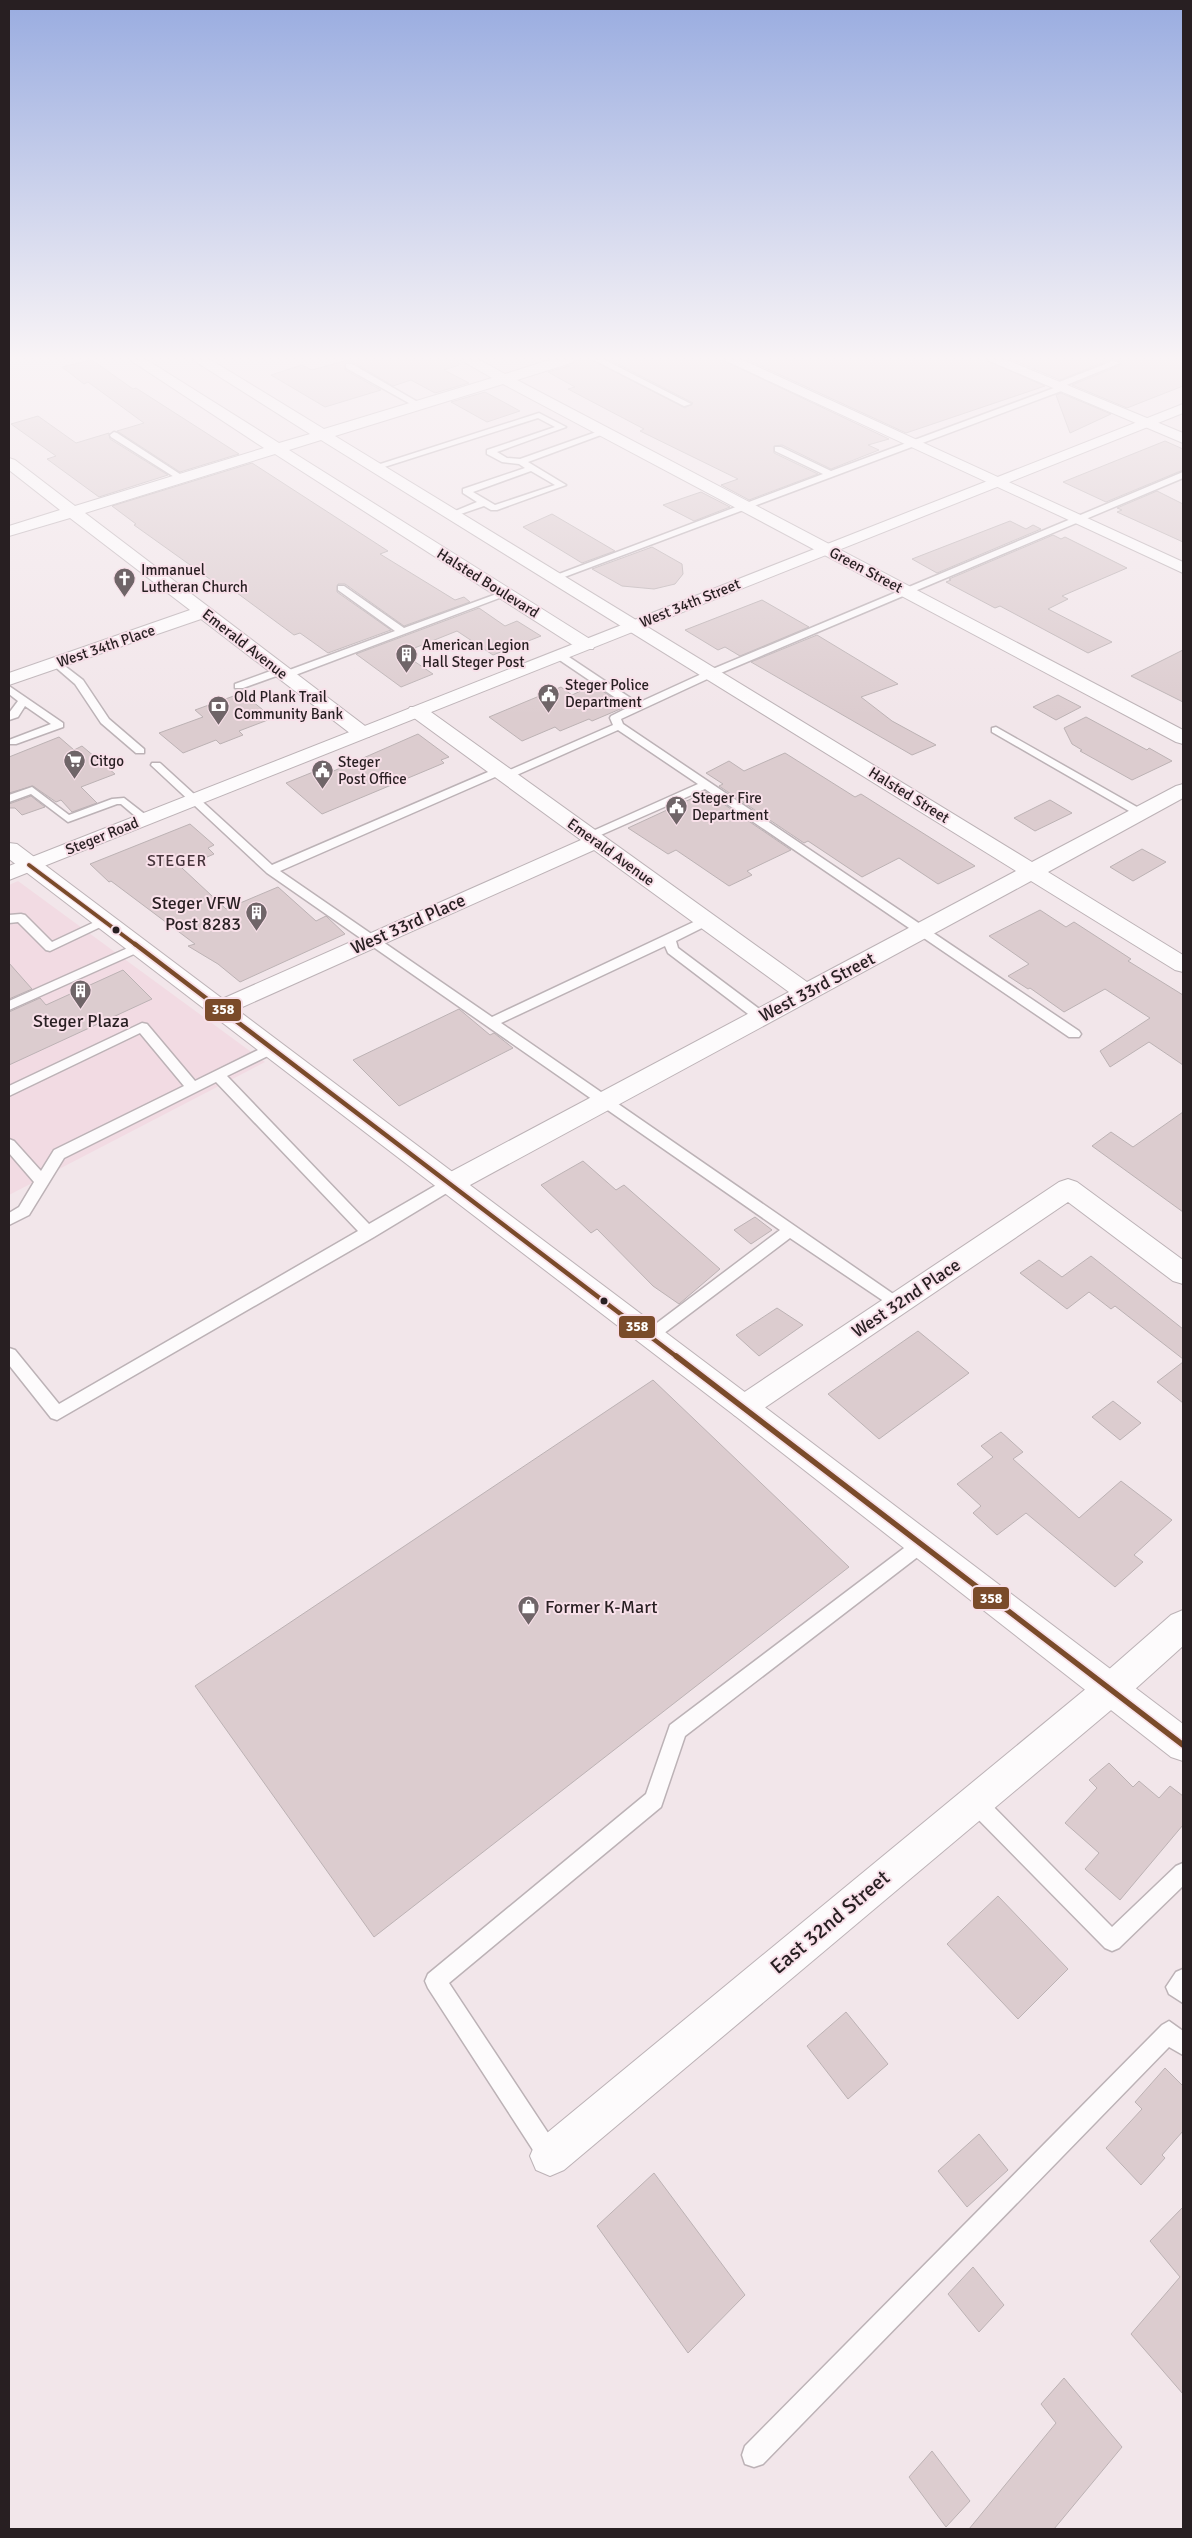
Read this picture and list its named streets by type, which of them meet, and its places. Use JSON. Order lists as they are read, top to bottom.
{
  "streets": {
    "street": [
      "Green Street",
      "Halsted Boulevard",
      "West 34th Street",
      "Emerald Avenue",
      "West 34th Place",
      "Halsted Street",
      "Steger Road",
      "West 33rd Place",
      "West 33rd Street",
      "West 32nd Place",
      "East 32nd Street"
    ]
  },
  "crossings": [
    ["Green Street", "West 34th Street"],
    ["Halsted Boulevard", "West 34th Street"],
    ["West 34th Street", "Emerald Avenue"],
    ["West 34th Street", "Halsted Street"],
    ["West 34th Street", "Steger Road"],
    ["Emerald Avenue", "West 34th Place"],
    ["Emerald Avenue", "West 33rd Place"],
    ["Emerald Avenue", "West 33rd Street"],
    ["Halsted Street", "West 33rd Street"]
  ],
  "districts": ["STEGER"],
  "places": {
    "church": ["Immanuel Lutheran Church"],
    "building": ["American Legion Hall Steger Post", "Steger VFW Post 8283", "Steger Plaza"],
    "public building": ["Steger Police Department", "Steger Post Office", "Steger Fire Department"],
    "bank": ["Old Plank Trail Community Bank"],
    "supermarket": ["Citgo"],
    "shop": ["Former K-Mart"]
  },
  "lines": ["transit line 358"]
}
